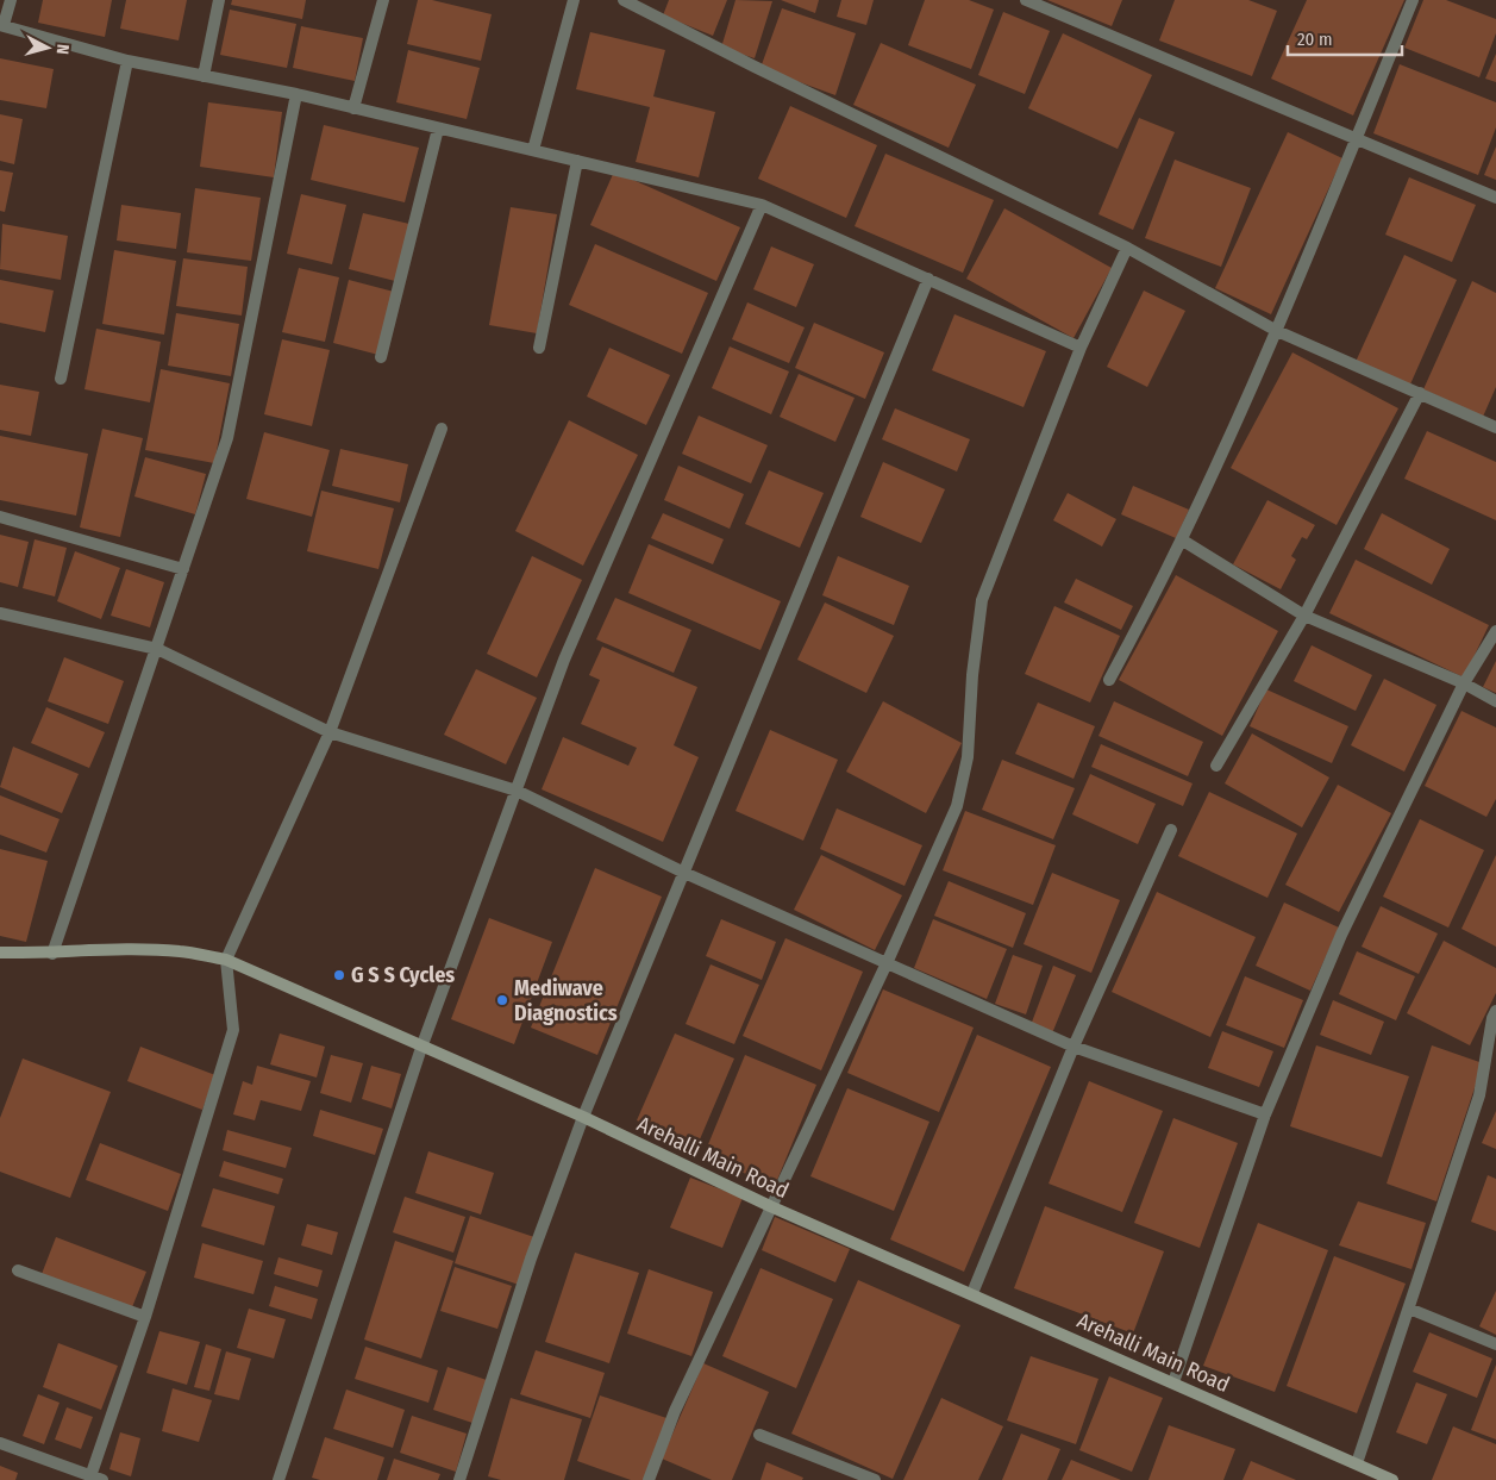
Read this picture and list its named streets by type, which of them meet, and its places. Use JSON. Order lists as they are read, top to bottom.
{
  "streets": {
    "street": ["Arehalli Main Road"]
  },
  "places": ["G S S Cycles", "Mediwave Diagnostics"],
  "scale_bar": "20 m",
  "north": "right"
}
